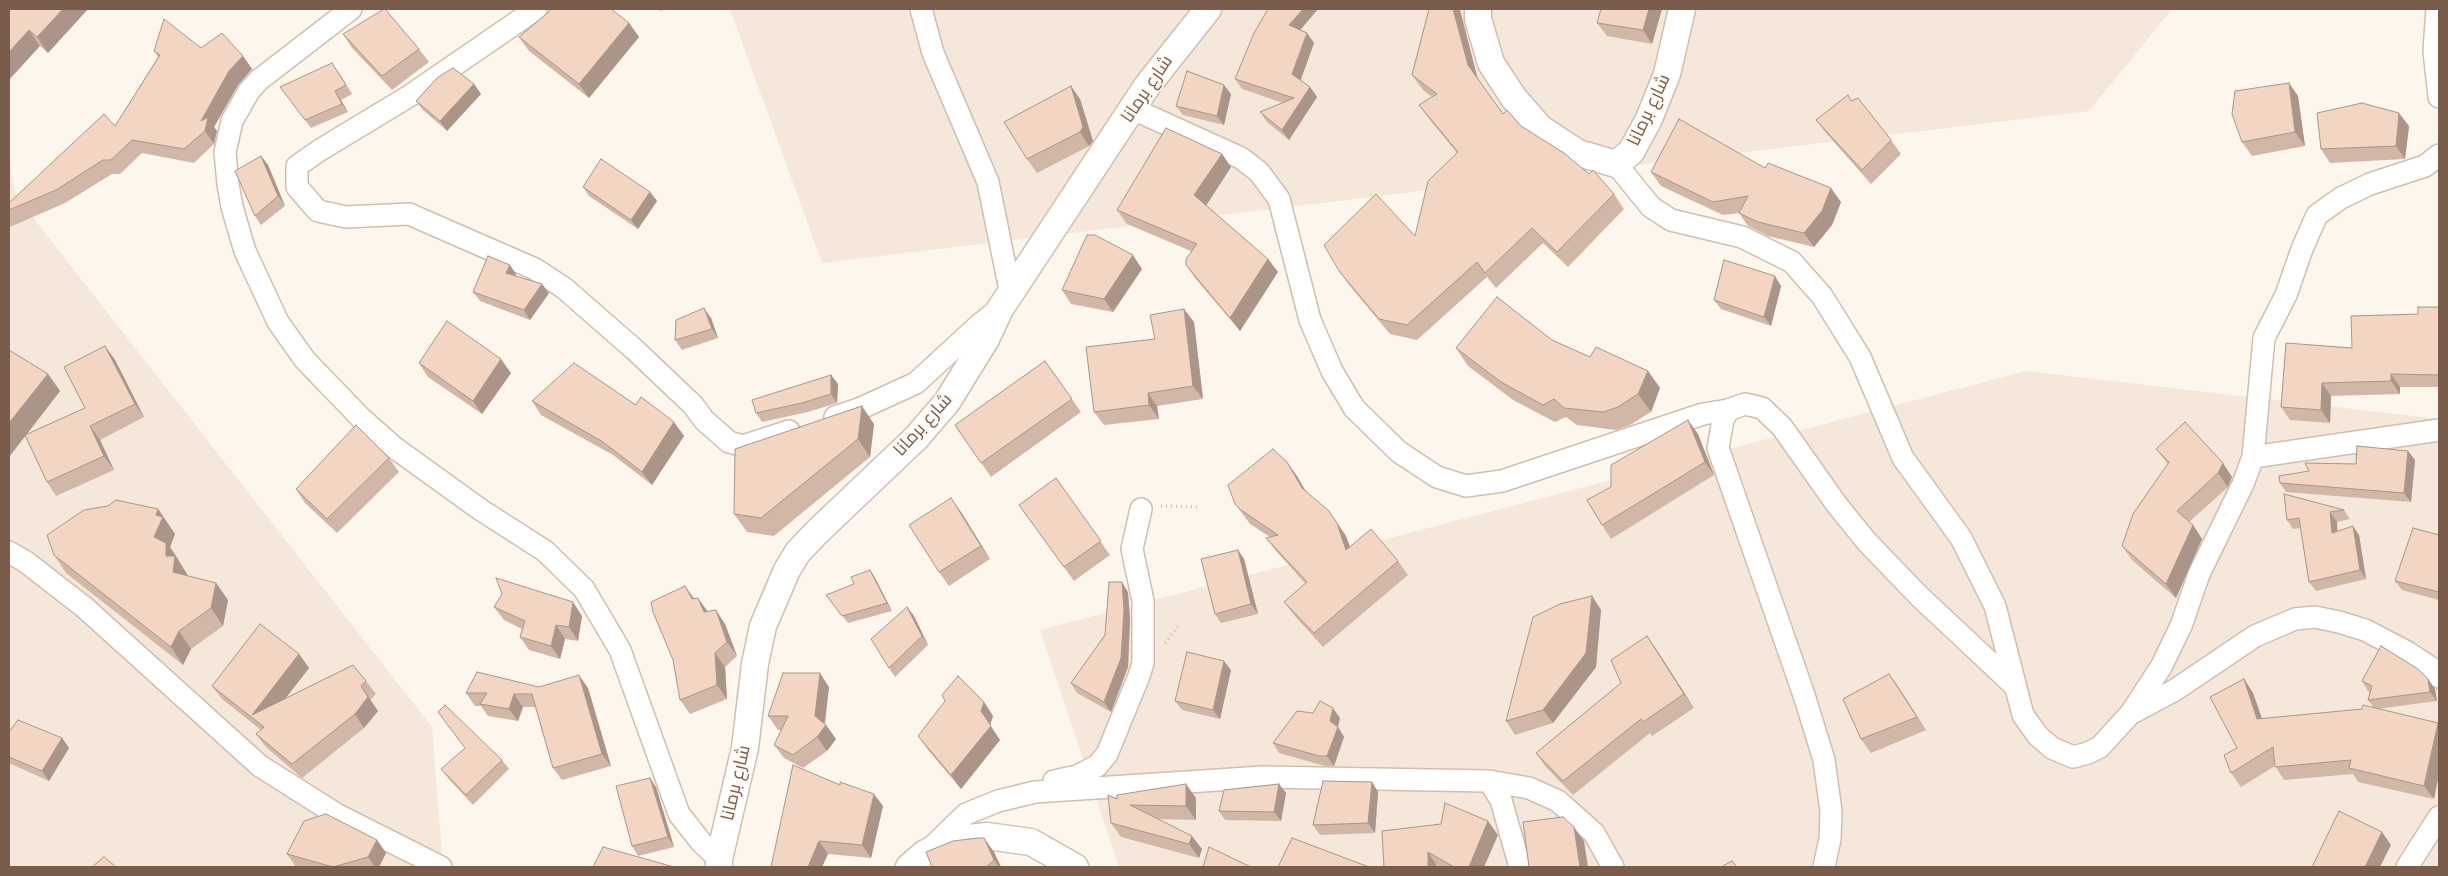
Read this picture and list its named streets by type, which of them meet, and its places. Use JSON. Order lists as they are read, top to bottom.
{
  "streets": {
    "street": ["شارع برمانا"]
  }
}
